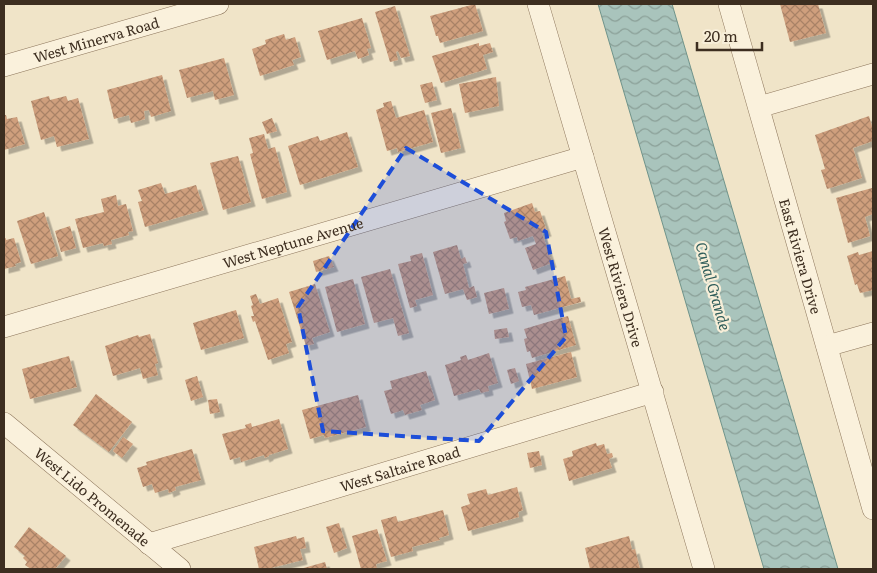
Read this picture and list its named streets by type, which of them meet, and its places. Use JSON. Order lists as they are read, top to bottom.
{
  "streets": {
    "street": [
      "West Minerva Road",
      "West Neptune Avenue",
      "East Riviera Drive",
      "West Riviera Drive",
      "West Saltaire Road",
      "West Lido Promenade"
    ]
  },
  "crossings": [
    ["West Neptune Avenue", "West Riviera Drive"],
    ["West Riviera Drive", "West Saltaire Road"],
    ["West Saltaire Road", "West Lido Promenade"]
  ],
  "water": ["Canal Grande"],
  "scale_bar": "20 m"
}
